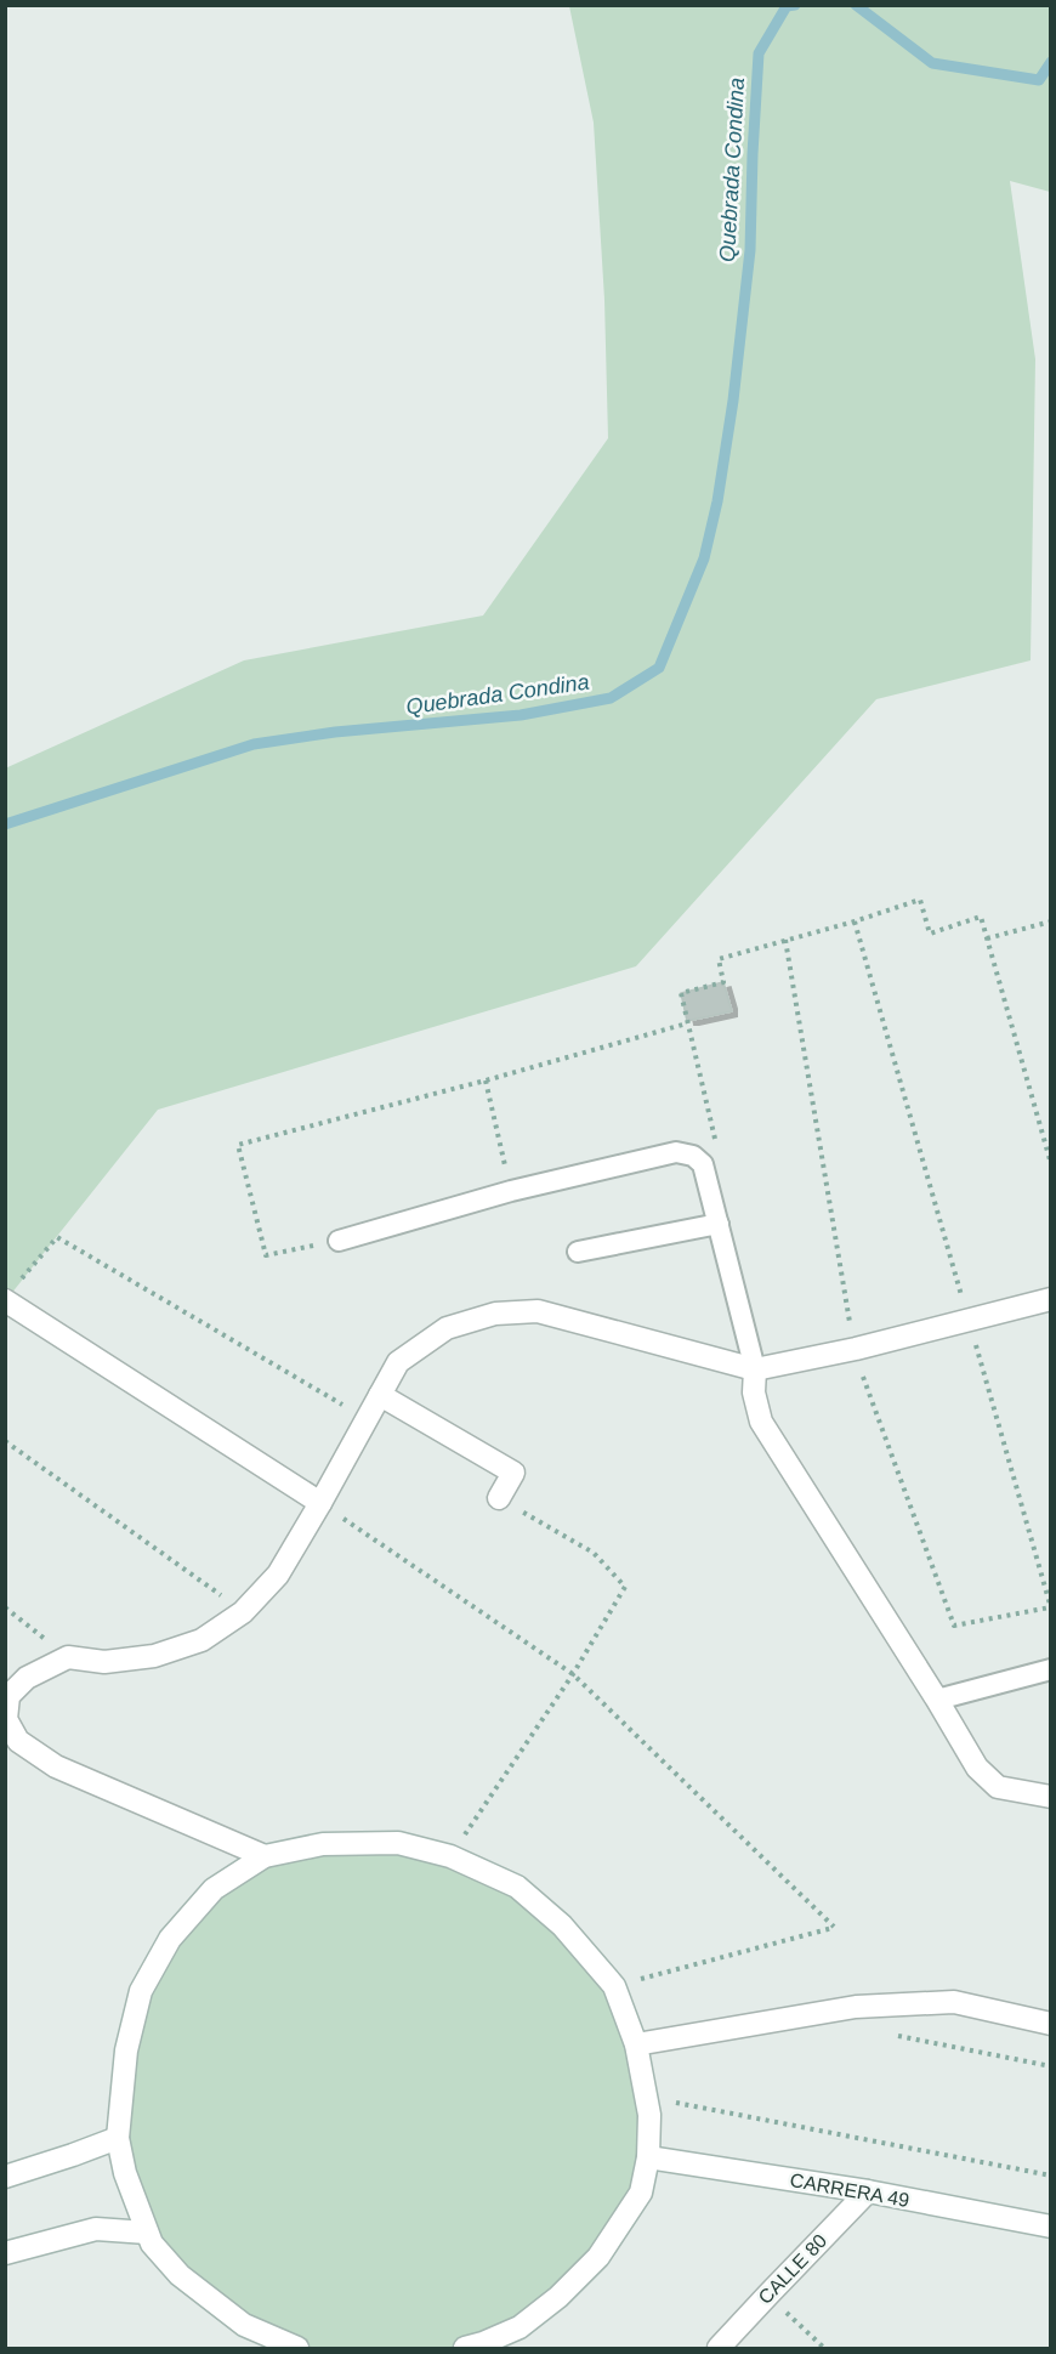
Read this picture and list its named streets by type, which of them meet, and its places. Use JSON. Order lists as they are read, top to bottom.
{
  "streets": {
    "street": ["CARRERA 49", "CALLE 80"]
  },
  "crossings": [
    ["CARRERA 49", "CALLE 80"]
  ],
  "water": ["Quebrada Condina"]
}
